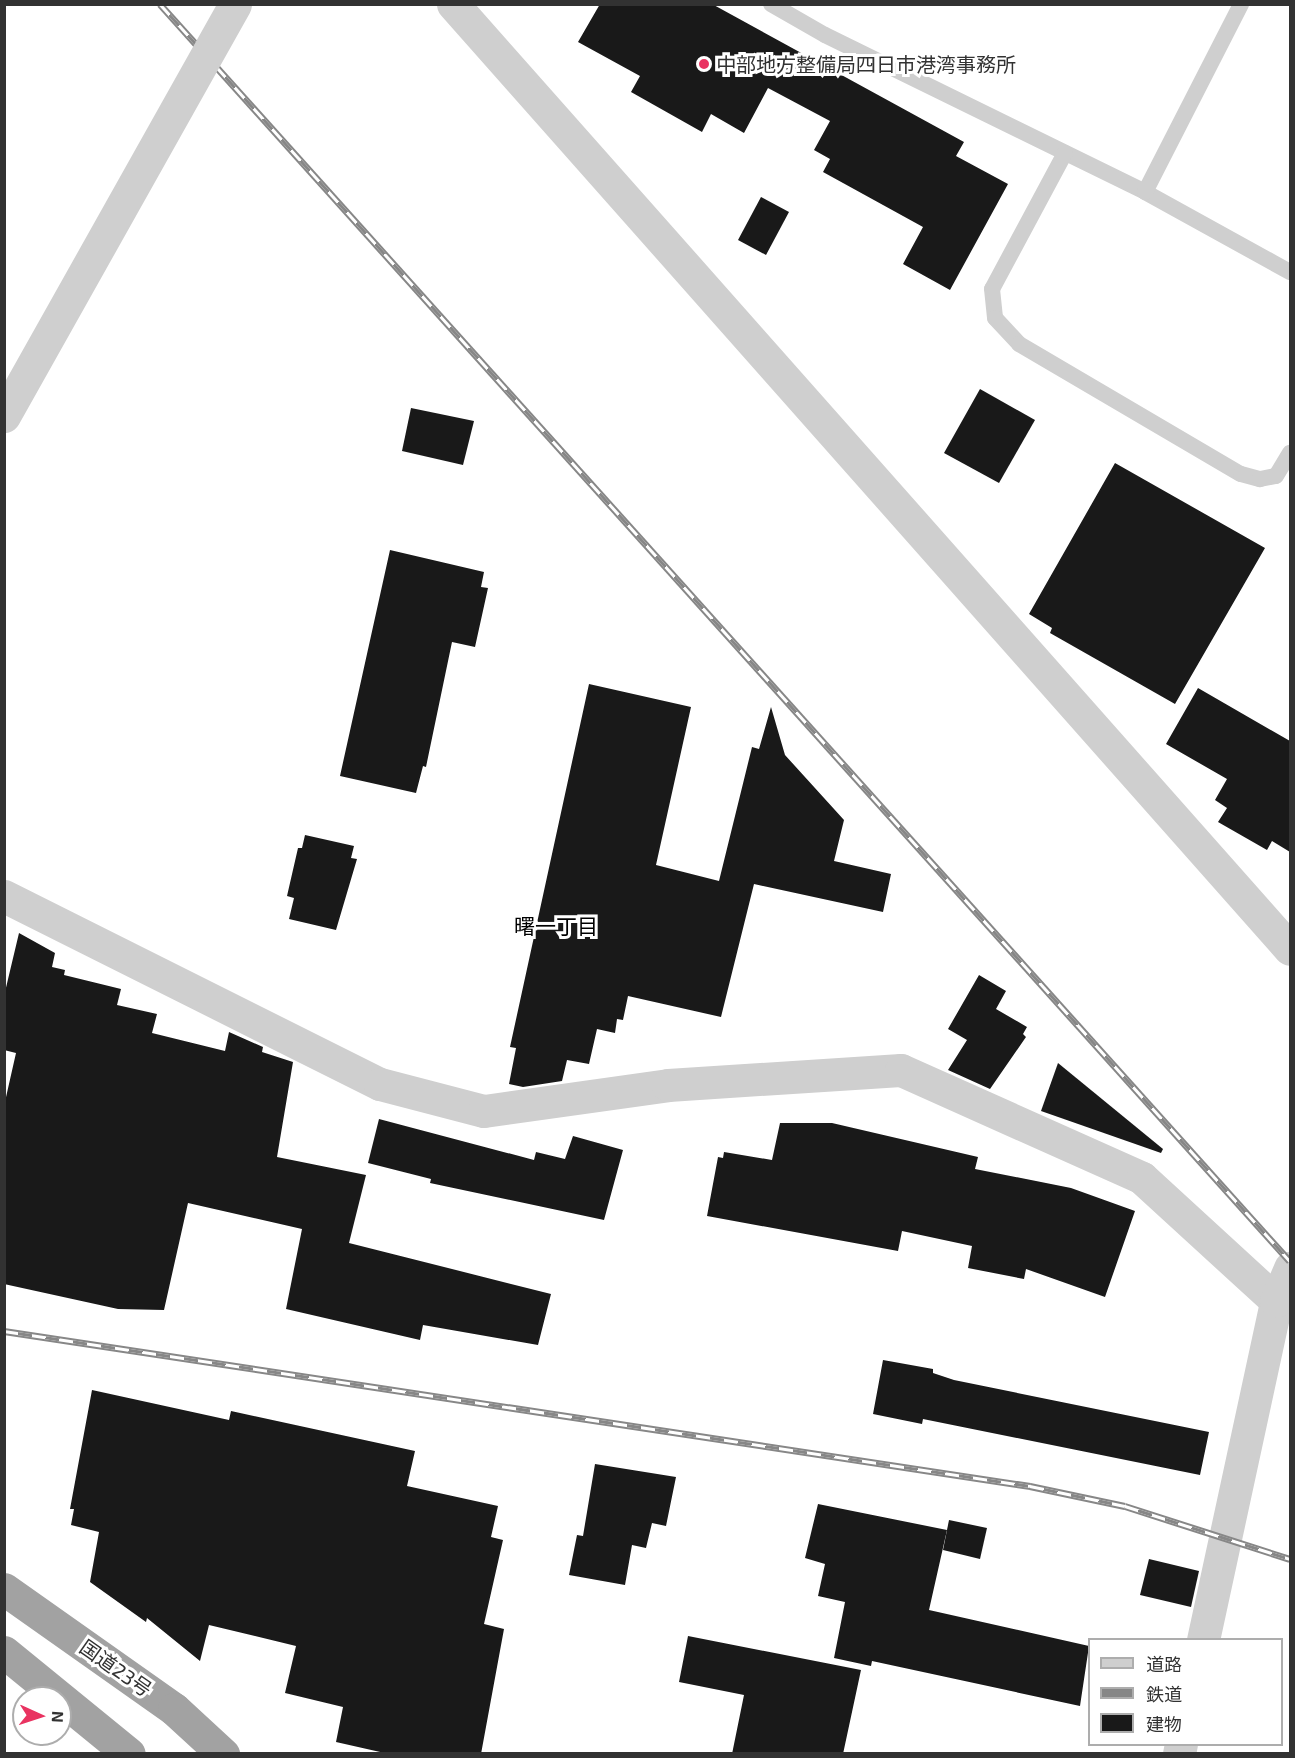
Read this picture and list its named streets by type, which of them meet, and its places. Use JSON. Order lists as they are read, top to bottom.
{
  "streets": {
    "highway": ["国道23号"]
  },
  "districts": ["曙一丁目"],
  "places": ["中部地方整備局四日市港湾事務所"],
  "legend": ["道路", "鉄道", "建物"],
  "north": "right"
}
